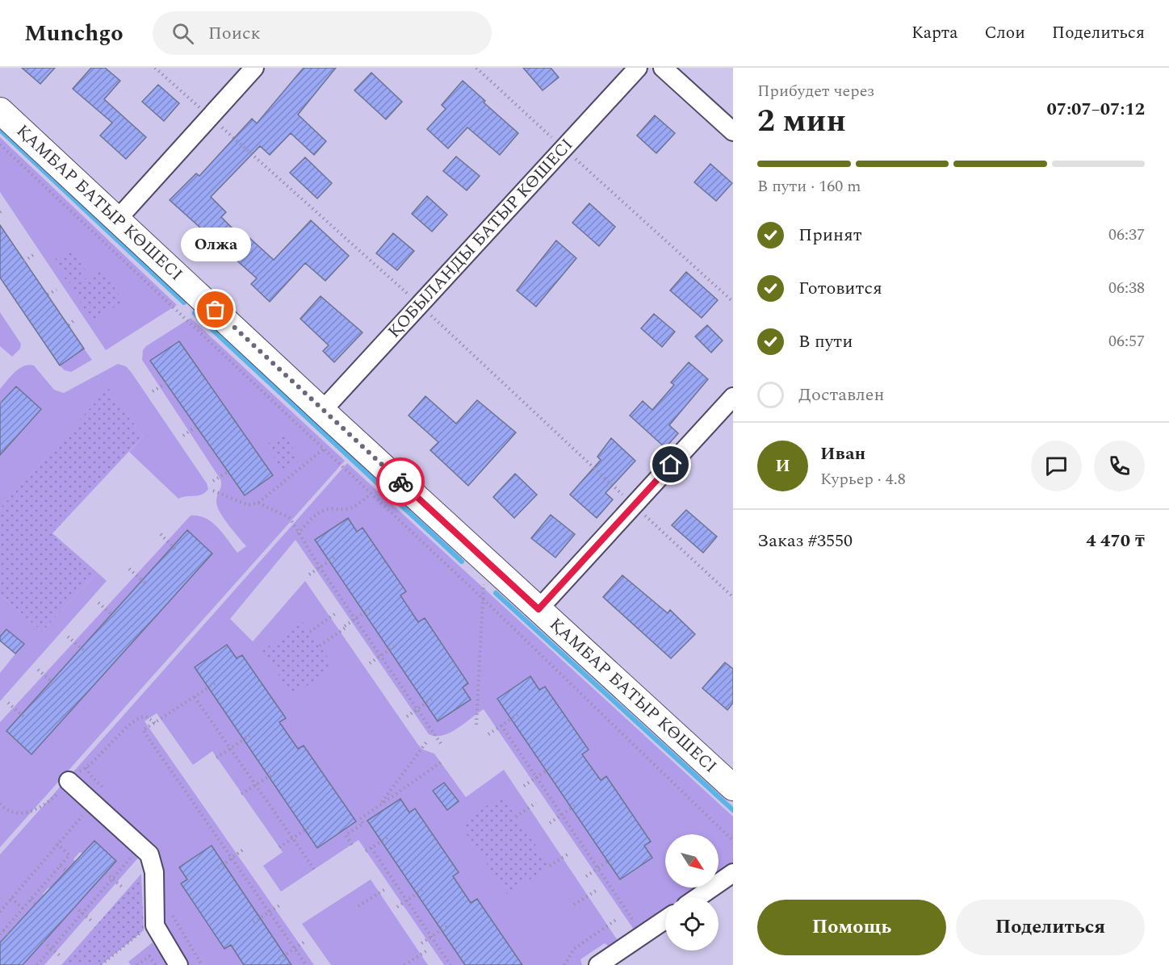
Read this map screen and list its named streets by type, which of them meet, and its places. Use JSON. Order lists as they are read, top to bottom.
{
  "streets": {
    "main road": ["ҚАМБАР БАТЫР КӨШЕСІ"],
    "street": ["ҚОБЫЛАНДЫ БАТЫР КӨШЕСІ"]
  },
  "crossings": [
    ["ҚАМБАР БАТЫР КӨШЕСІ", "ҚОБЫЛАНДЫ БАТЫР КӨШЕСІ"]
  ],
  "places": ["Олжа"],
  "north": "bottom right",
  "page": {
    "header": "Munchgo",
    "search": "Поиск",
    "nav": ["Карта", "Слои", "Поделиться"],
    "heading": ["2 мин", "Прибудет через", "07:07–07:12"],
    "panel": [
      "Иван",
      "Курьер · 4.8",
      "Заказ #3550",
      "4 470 ₸"
    ],
    "bar": "В пути · 160 m",
    "list": [
      ["Принят", "06:37"],
      ["Готовится", "06:38"],
      ["В пути", "06:57"],
      "Доставлен"
    ],
    "bubble": "Олжа",
    "round": "И",
    "buttons": ["Помощь", "Поделиться"]
  }
}
